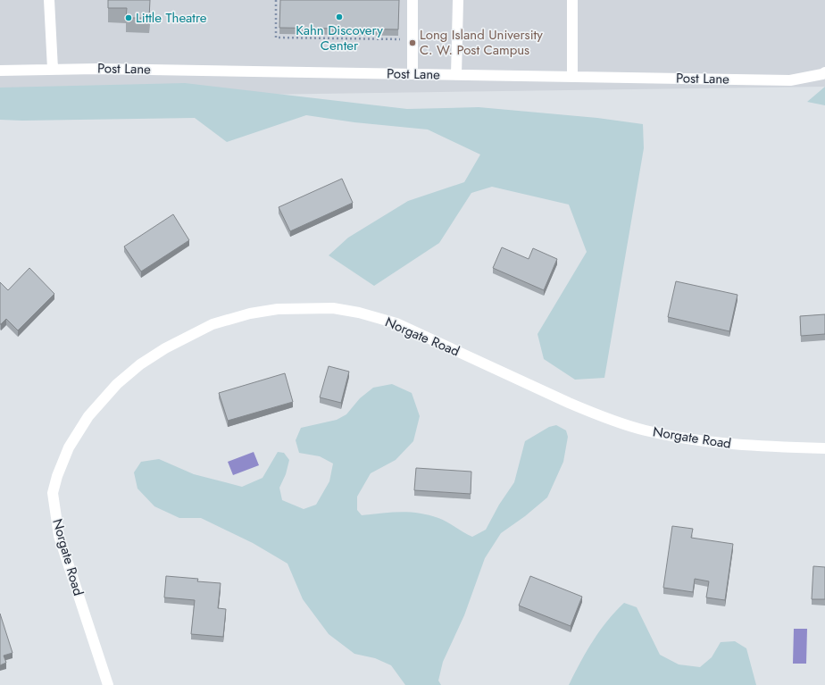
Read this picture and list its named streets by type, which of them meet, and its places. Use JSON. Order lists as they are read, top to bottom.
{
  "streets": {
    "street": ["Post Lane", "Norgate Road"]
  },
  "places": ["Kahn Discovery Center", "Little Theatre", "Long Island University C. W. Post Campus"]
}
